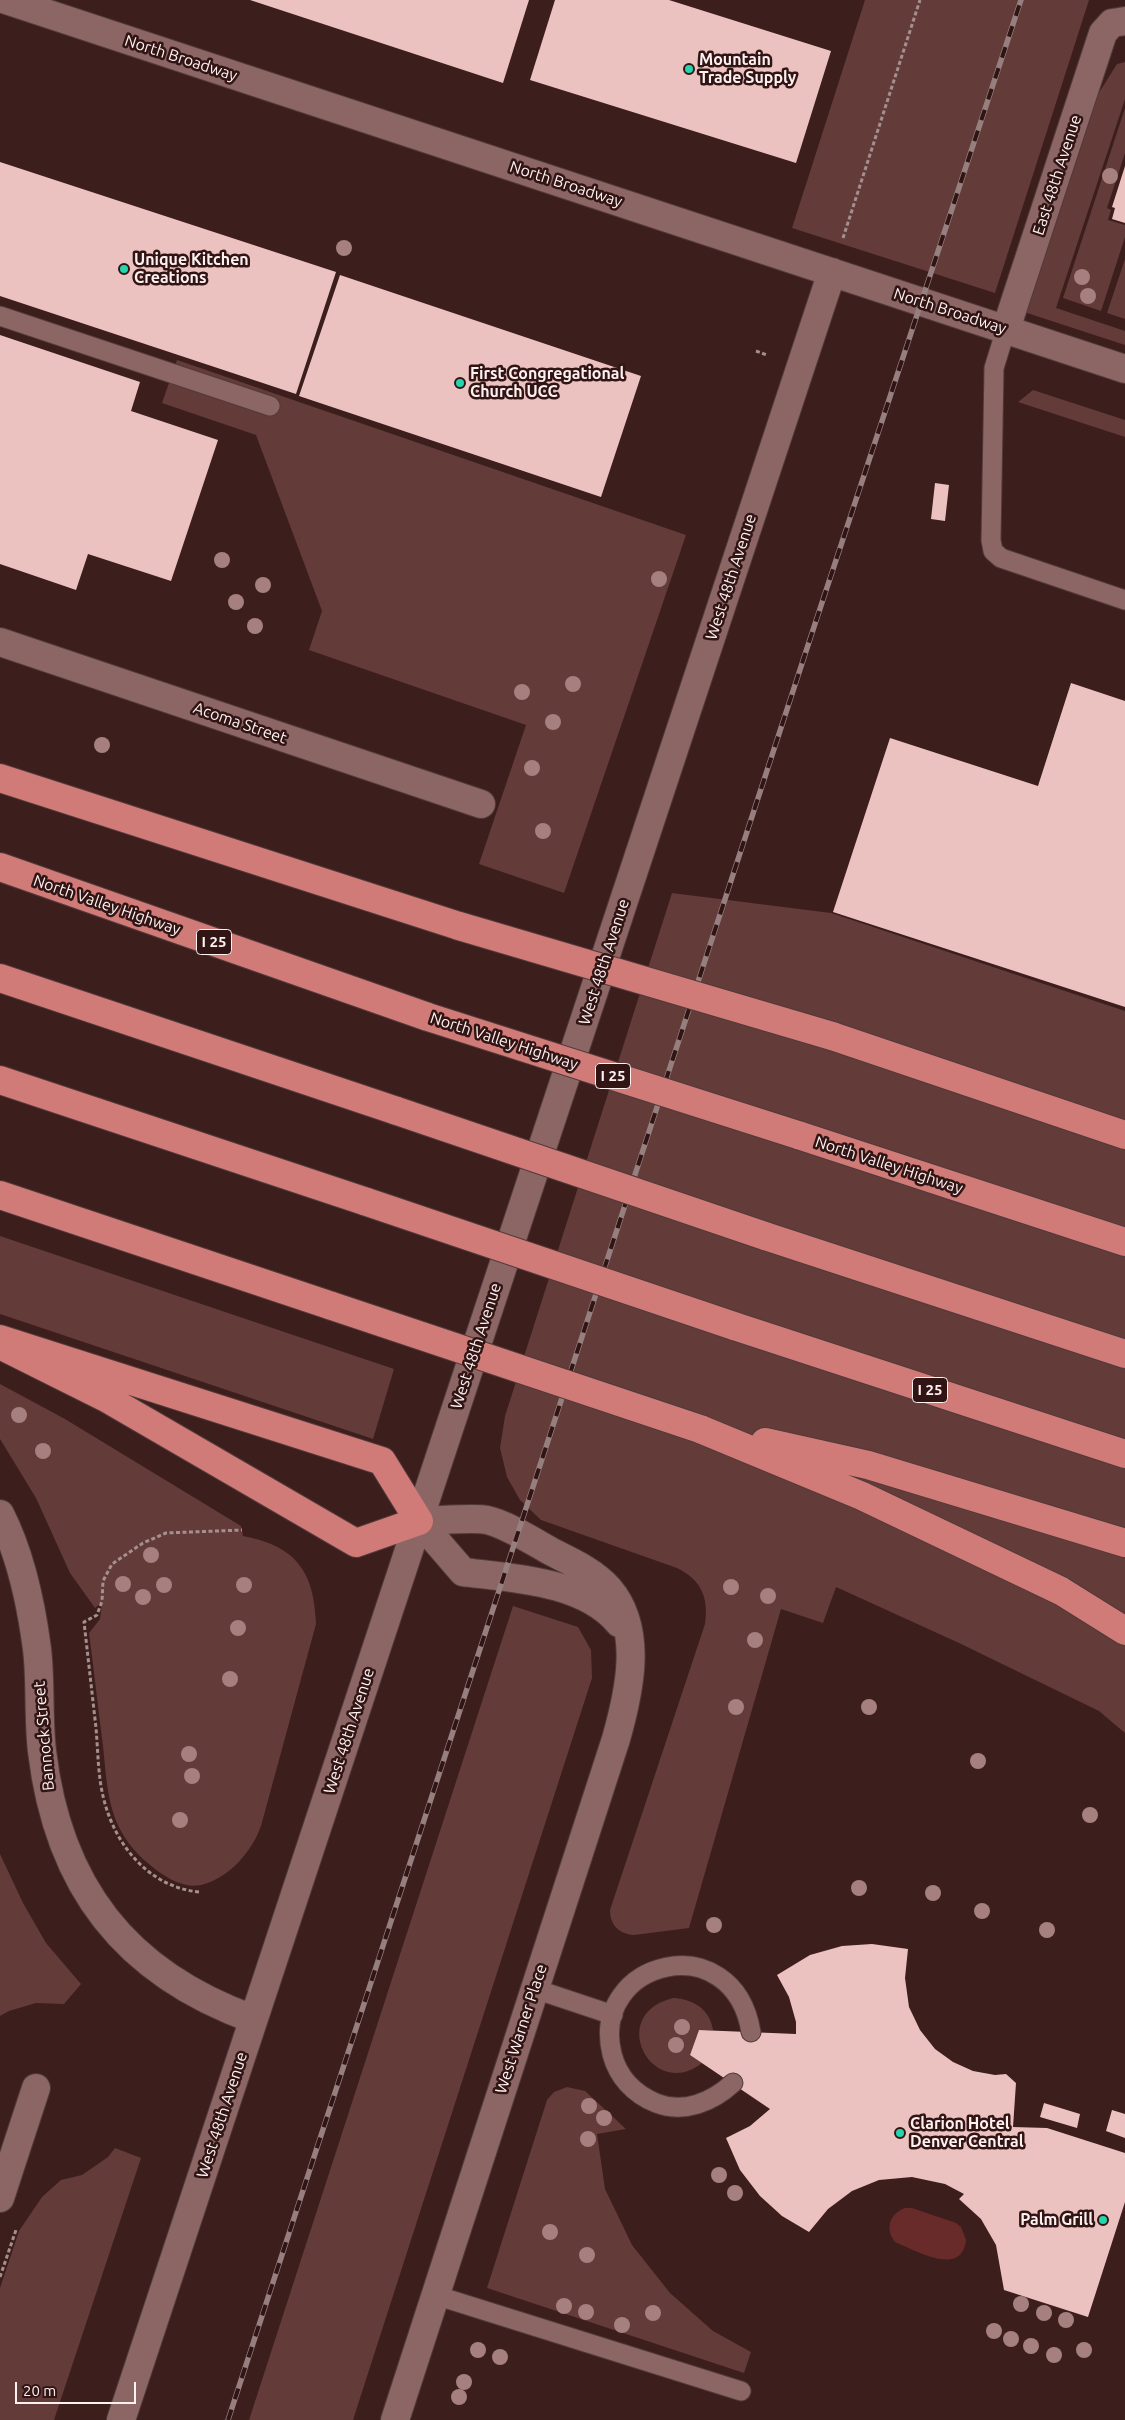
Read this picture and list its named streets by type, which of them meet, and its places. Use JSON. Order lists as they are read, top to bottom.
{
  "streets": {
    "highway": ["North Valley Highway", "I 25"],
    "street": [
      "North Broadway",
      "East 48th Avenue",
      "West 48th Avenue",
      "Acoma Street",
      "Bannock Street",
      "West Warner Place"
    ]
  },
  "crossings": [
    ["North Broadway", "East 48th Avenue"],
    ["North Broadway", "West 48th Avenue"],
    ["West 48th Avenue", "Bannock Street"],
    ["West 48th Avenue", "West Warner Place"]
  ],
  "places": [
    "Mountain Trade Supply",
    "Unique Kitchen Creations",
    "First Congregational Church UCC",
    "Clarion Hotel Denver Central",
    "Palm Grill"
  ],
  "scale_bar": "20 m"
}
